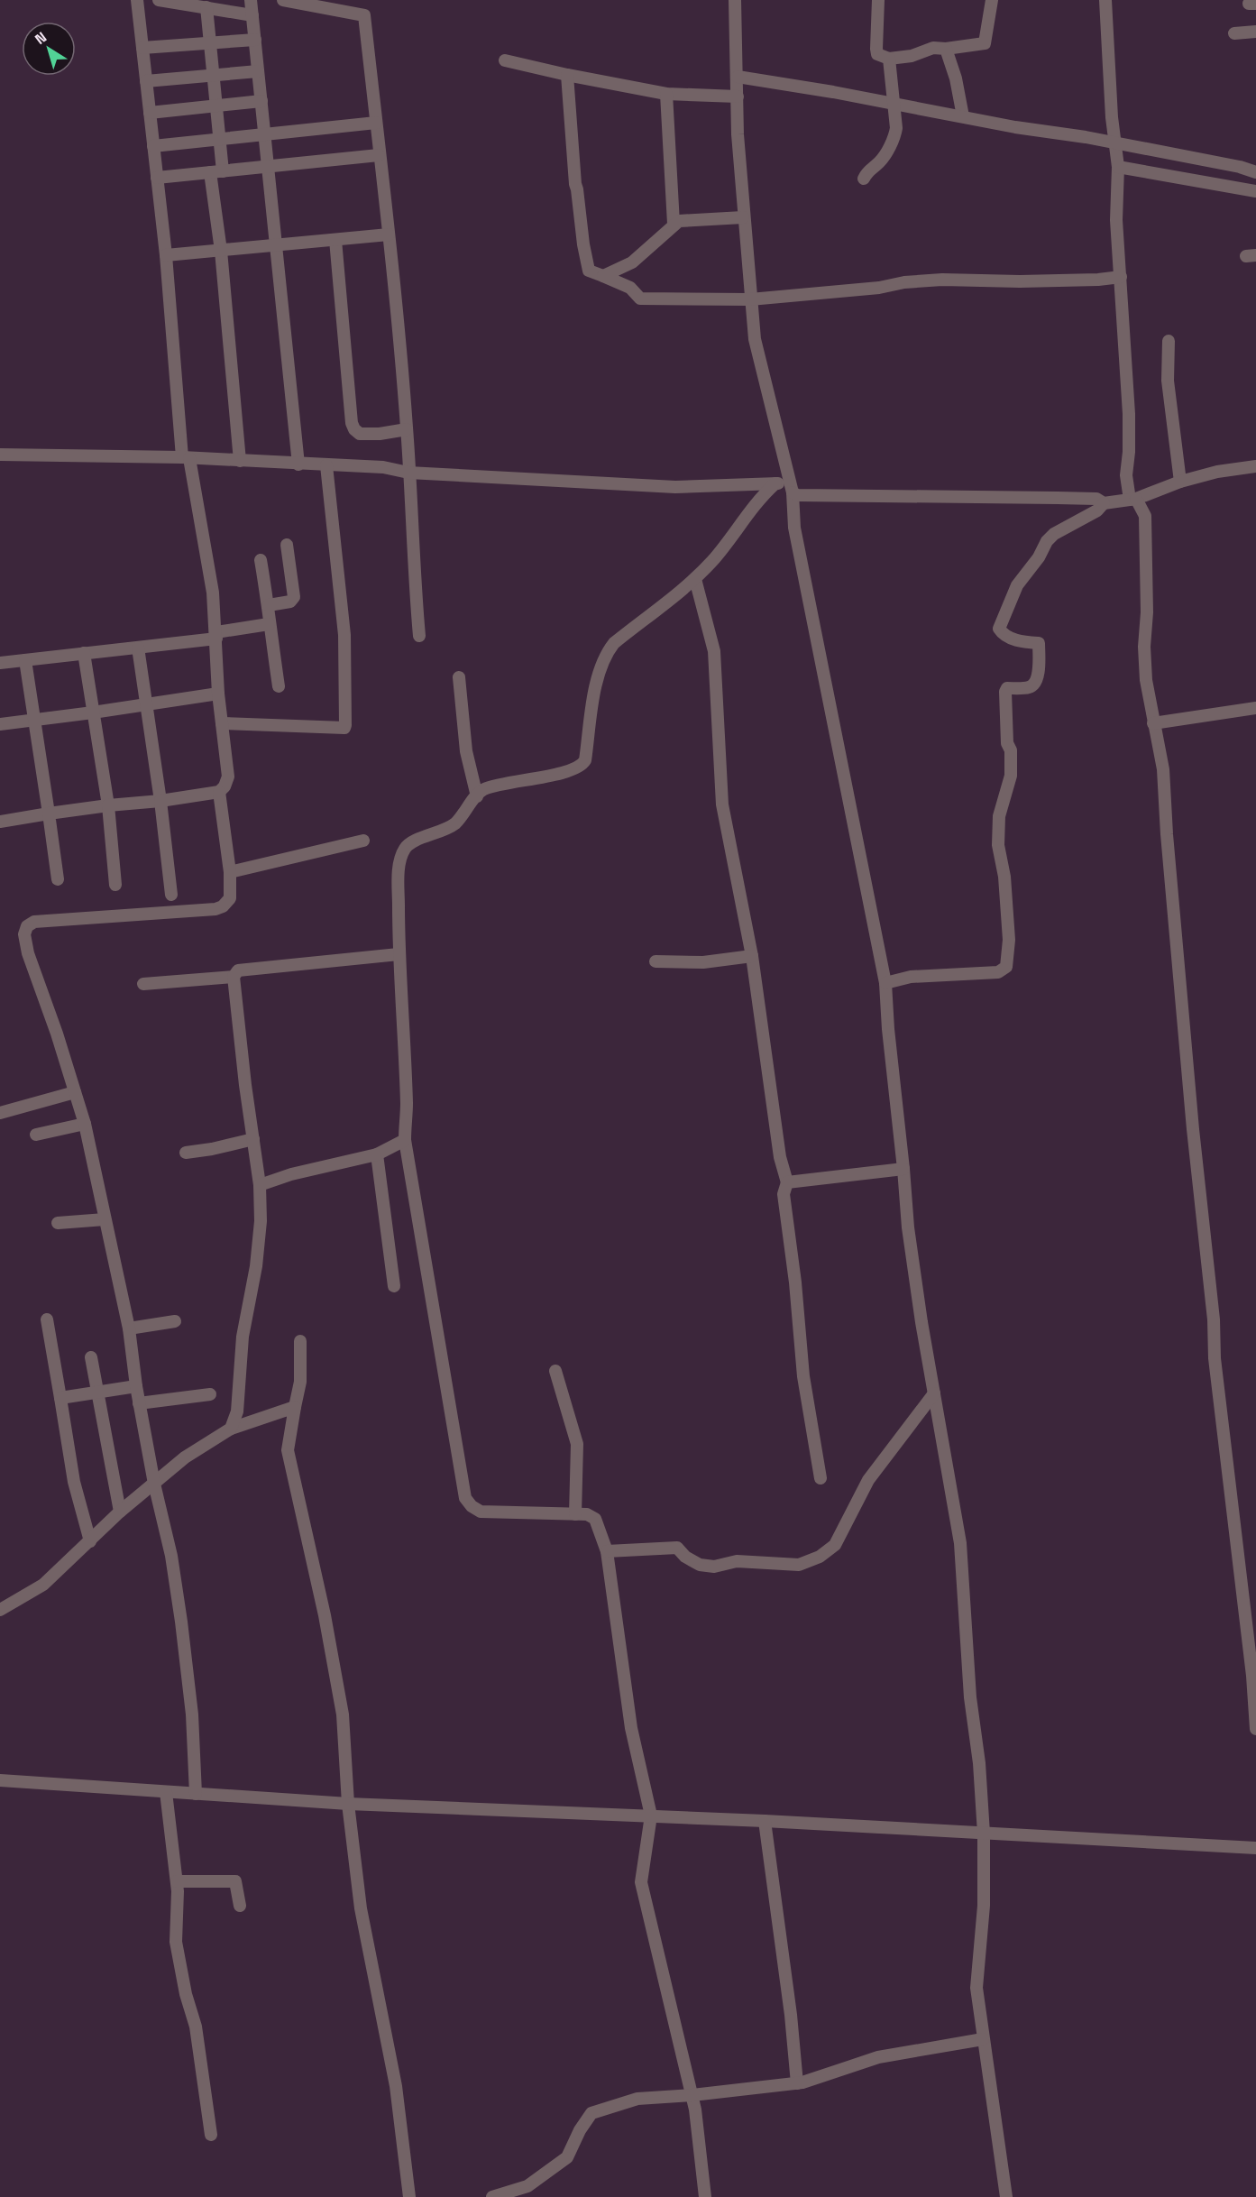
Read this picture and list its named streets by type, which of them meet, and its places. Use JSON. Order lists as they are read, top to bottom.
{
  "north": "top left"
}
